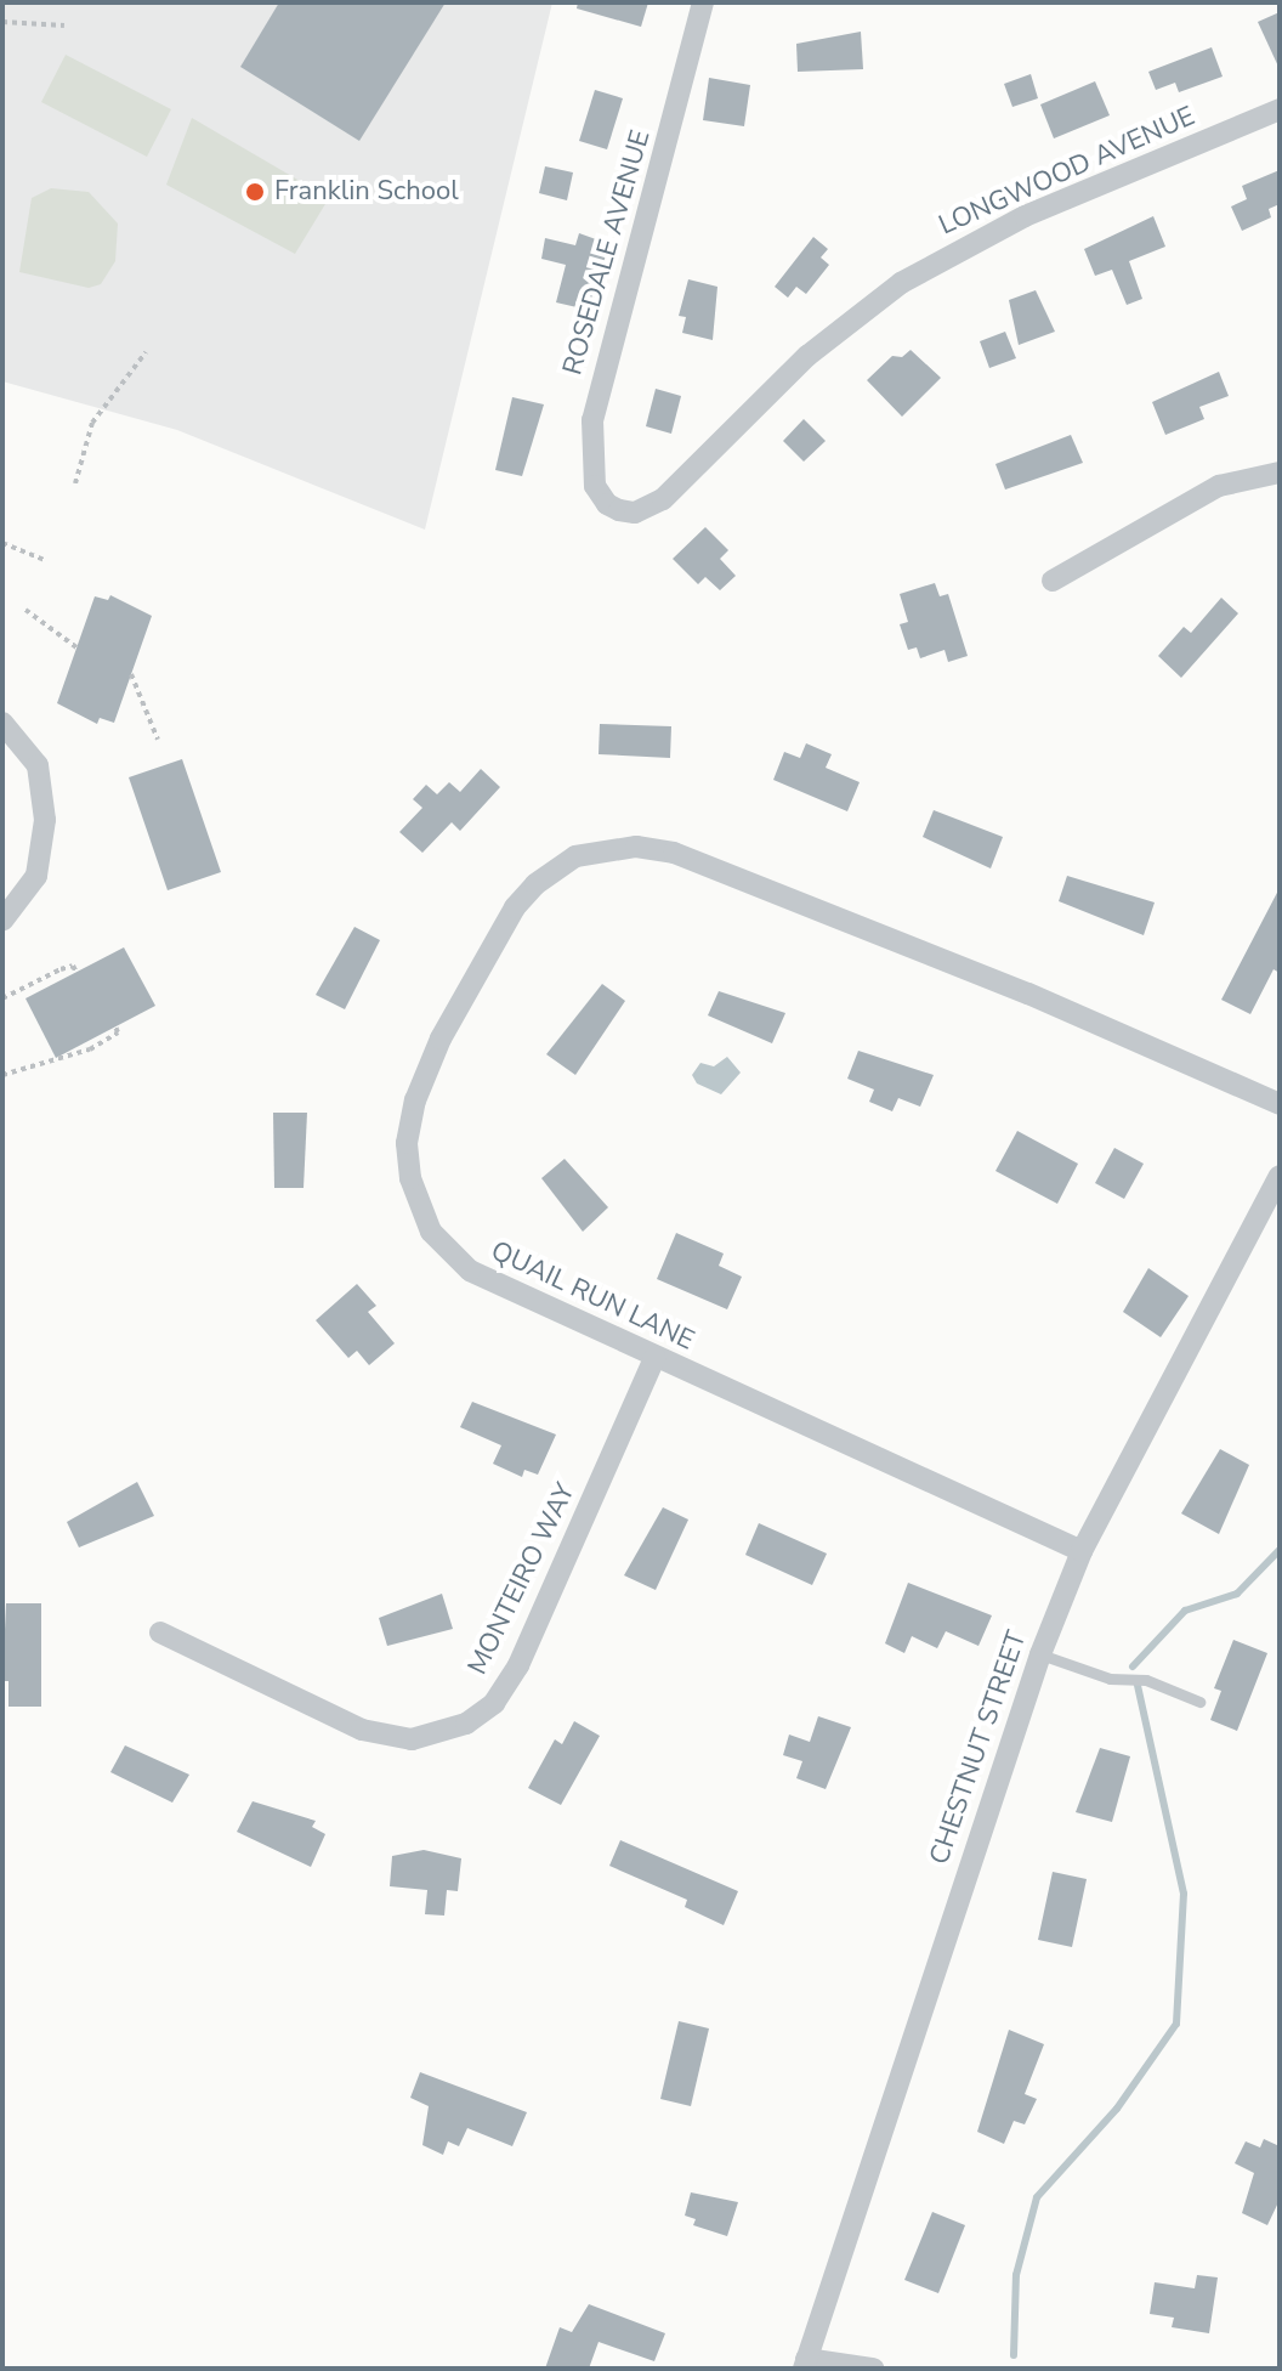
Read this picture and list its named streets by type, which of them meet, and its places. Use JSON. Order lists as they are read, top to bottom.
{
  "streets": {
    "street": [
      "LONGWOOD AVENUE",
      "ROSEDALE AVENUE",
      "QUAIL RUN LANE",
      "MONTEIRO WAY",
      "CHESTNUT STREET"
    ]
  },
  "crossings": [
    ["LONGWOOD AVENUE", "ROSEDALE AVENUE"],
    ["QUAIL RUN LANE", "MONTEIRO WAY"],
    ["QUAIL RUN LANE", "CHESTNUT STREET"]
  ],
  "places": ["Franklin School"]
}
